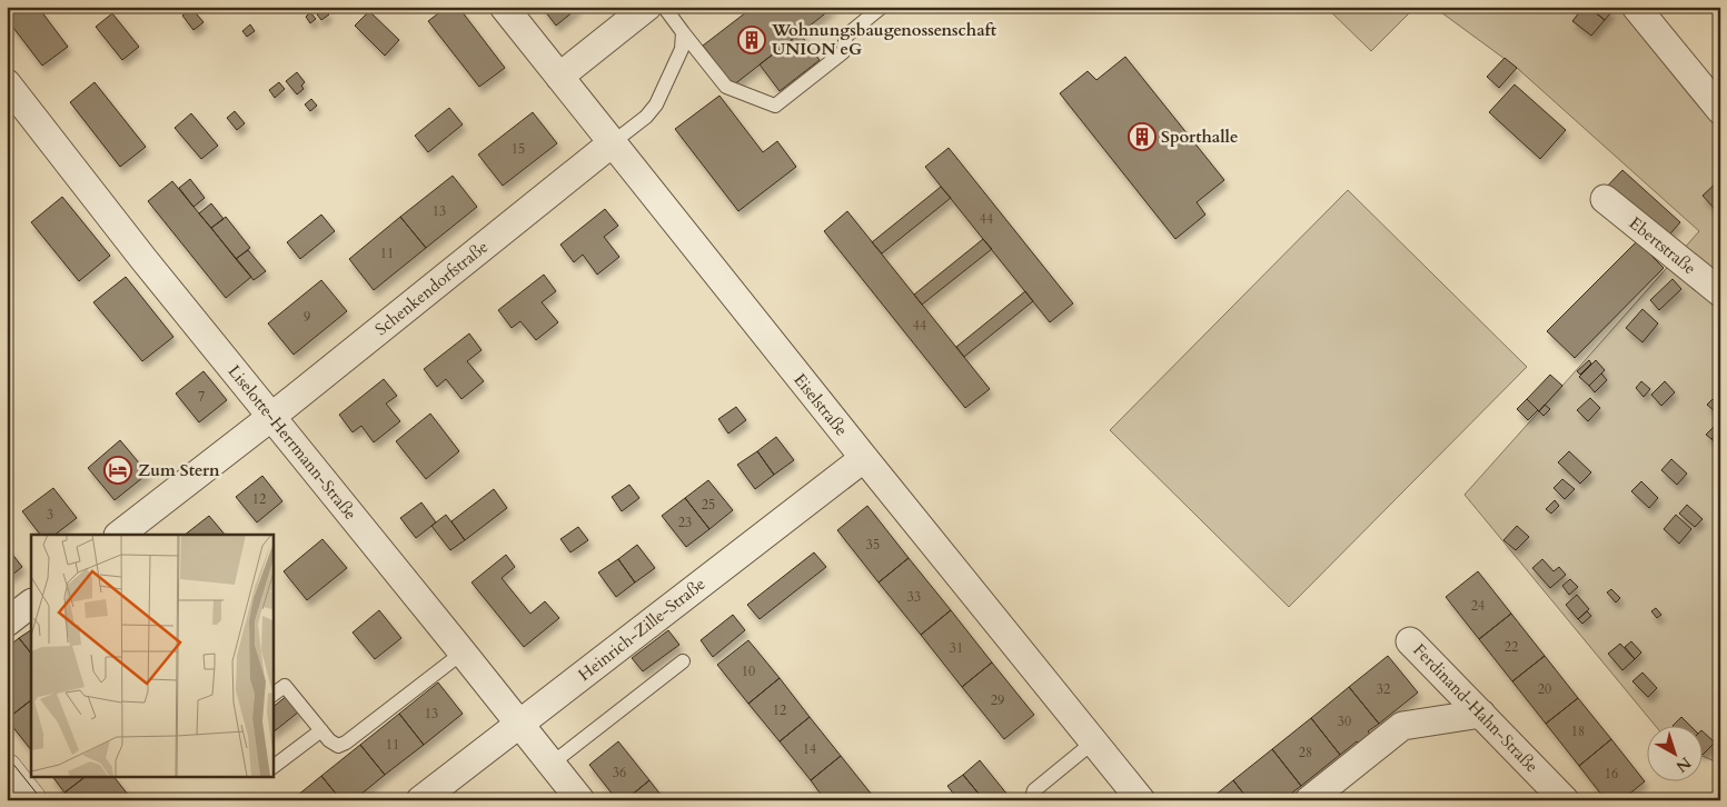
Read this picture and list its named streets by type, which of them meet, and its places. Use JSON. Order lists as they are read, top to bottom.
{
  "streets": {
    "street": [
      "Ebertstraße",
      "Schenkendorfstraße",
      "Eiselstraße",
      "Liselotte-Herrmann-Straße",
      "Heinrich-Zille-Straße",
      "Ferdinand-Hahn-Straße"
    ]
  },
  "crossings": [
    ["Schenkendorfstraße", "Eiselstraße"],
    ["Schenkendorfstraße", "Liselotte-Herrmann-Straße"],
    ["Eiselstraße", "Heinrich-Zille-Straße"],
    ["Liselotte-Herrmann-Straße", "Heinrich-Zille-Straße"]
  ],
  "places": {
    "building": ["Wohnungsbaugenossenschaft UNION eG", "Sporthalle"],
    "hotel": ["Zum Stern"]
  },
  "house_numbers": [
    "15",
    "13",
    "44",
    "11",
    "9",
    "44",
    "7",
    "12",
    "25",
    "3",
    "23",
    "35",
    "33",
    "24",
    "22",
    "31",
    "10",
    "32",
    "20",
    "29",
    "12",
    "13",
    "30",
    "18",
    "11",
    "14",
    "28",
    "36",
    "16"
  ],
  "north": "bottom right"
}
